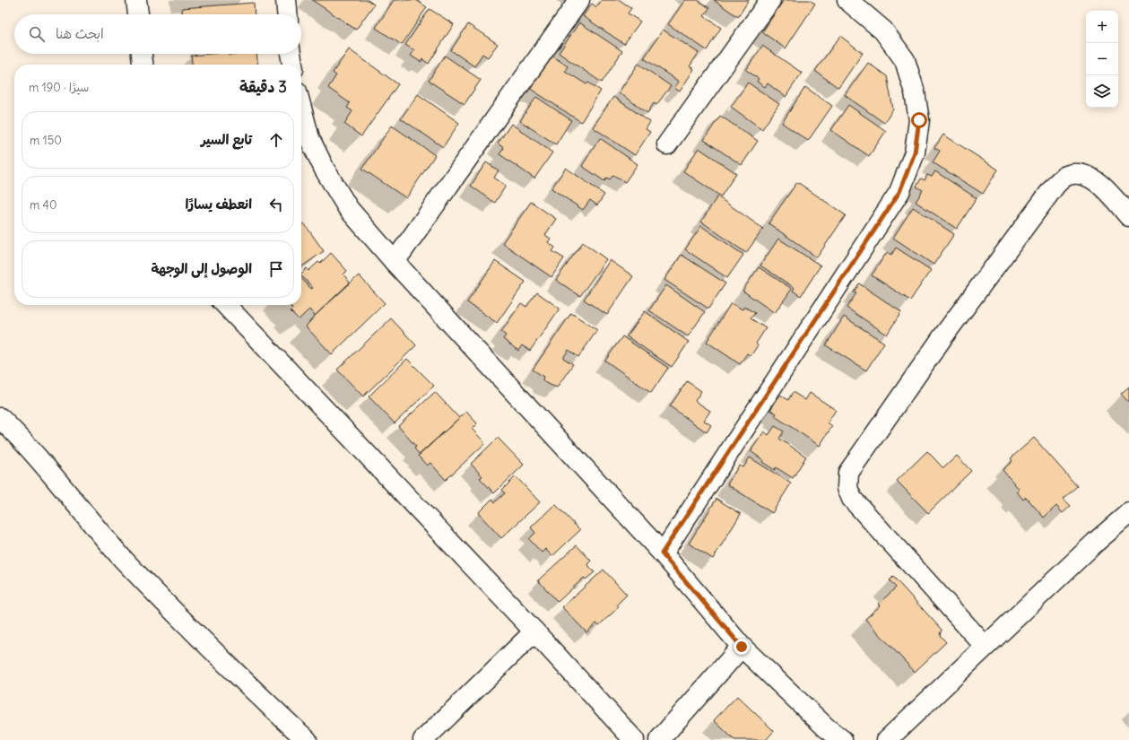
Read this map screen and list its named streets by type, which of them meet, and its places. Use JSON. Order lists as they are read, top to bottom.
{
  "page": {
    "map_buttons": ["+", "−"],
    "search": "ابحث هنا",
    "heading": ["3 دقيقة", "سيرًا · 190 m"],
    "list": [
      ["تابع السير", "150 m"],
      ["انعطف يسارًا", "40 m"],
      "الوصول إلى الوجهة"
    ]
  }
}
